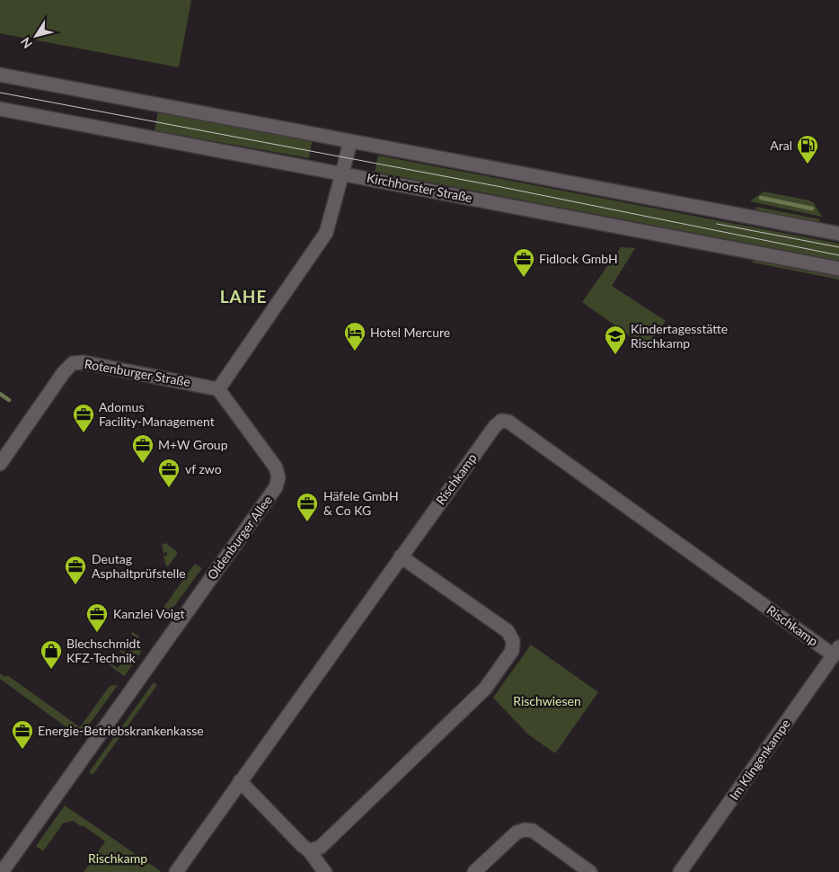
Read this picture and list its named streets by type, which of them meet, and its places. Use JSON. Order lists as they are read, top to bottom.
{
  "streets": {
    "street": [
      "Kirchhorster Straße",
      "Rotenburger Straße",
      "Rischkamp",
      "Oldenburger Allee",
      "Im Klingenkampe"
    ]
  },
  "crossings": [
    ["Rotenburger Straße", "Oldenburger Allee"],
    ["Rischkamp", "Im Klingenkampe"]
  ],
  "districts": ["LAHE"],
  "parks": ["Rischwiesen", "Rischkamp"],
  "places": {
    "fuel station": ["Aral"],
    "office": [
      "Fidlock GmbH",
      "Adomus Facility-Management",
      "M+W Group",
      "vf zwo",
      "Häfele GmbH & Co KG",
      "Deutag Asphaltprüfstelle",
      "Kanzlei Voigt",
      "Energie-Betriebskrankenkasse"
    ],
    "hotel": ["Hotel Mercure"],
    "school or university": ["Kindertagesstätte Rischkamp"],
    "shop": ["Blechschmidt KFZ-Technik"]
  },
  "north": "bottom left"
}
